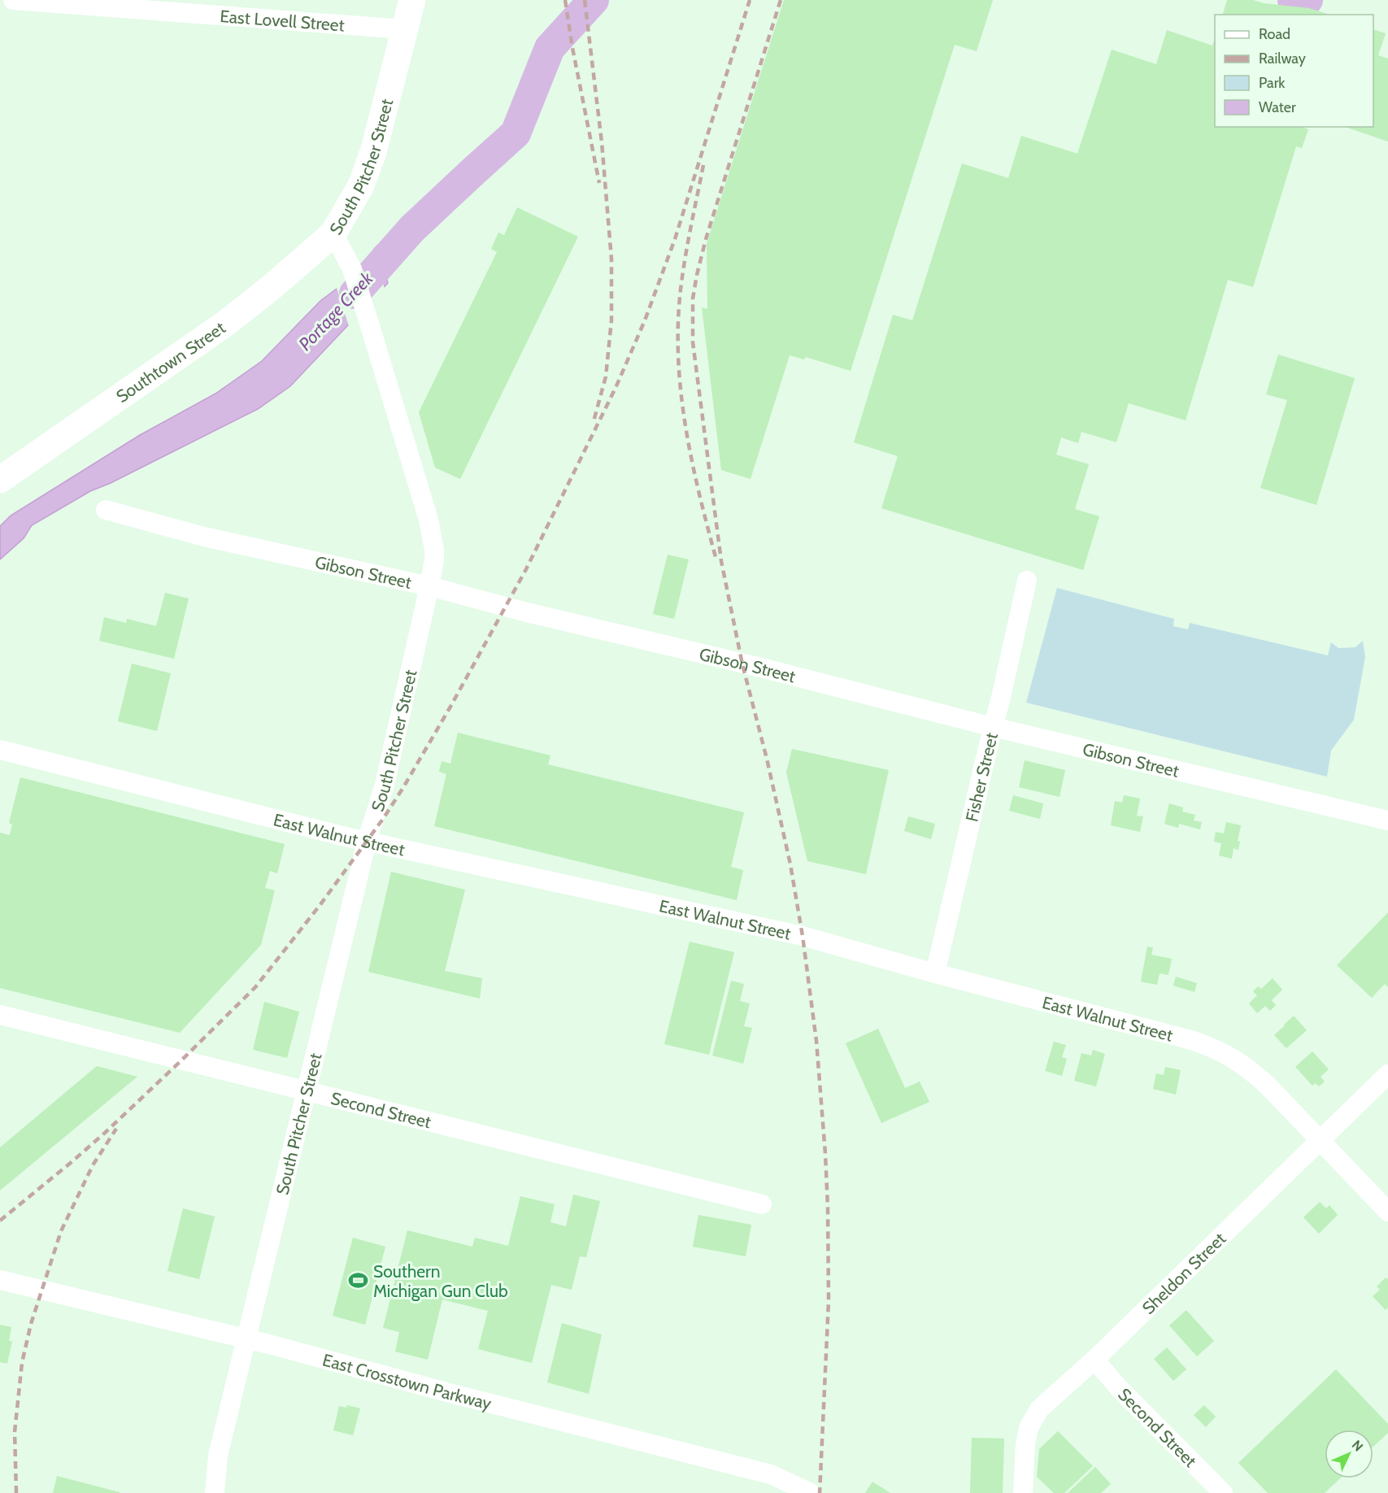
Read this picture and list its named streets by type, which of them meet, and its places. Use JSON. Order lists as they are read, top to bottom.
{
  "streets": {
    "main road": ["South Pitcher Street", "Southtown Street"],
    "street": [
      "East Lovell Street",
      "Gibson Street",
      "Fisher Street",
      "East Walnut Street",
      "Second Street",
      "Sheldon Street",
      "East Crosstown Parkway"
    ]
  },
  "crossings": [
    ["East Lovell Street", "South Pitcher Street"],
    ["South Pitcher Street", "Southtown Street"],
    ["South Pitcher Street", "Gibson Street"],
    ["South Pitcher Street", "East Walnut Street"],
    ["South Pitcher Street", "Second Street"],
    ["South Pitcher Street", "East Crosstown Parkway"],
    ["Gibson Street", "Fisher Street"],
    ["Fisher Street", "East Walnut Street"],
    ["East Walnut Street", "Sheldon Street"],
    ["Second Street", "Sheldon Street"]
  ],
  "water": ["Portage Creek"],
  "places": {
    "sports": ["Southern Michigan Gun Club"]
  },
  "legend": [
    "Road",
    "Railway",
    "Park",
    "Water"
  ],
  "north": "top right"
}
